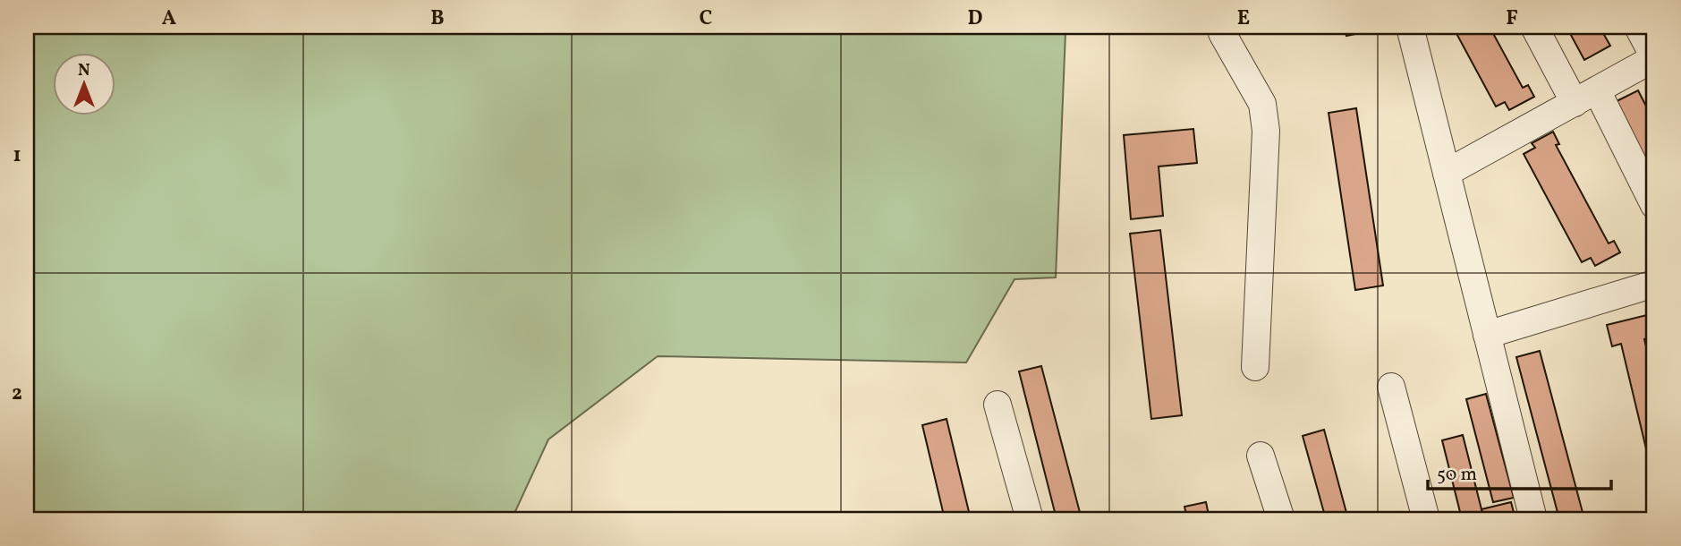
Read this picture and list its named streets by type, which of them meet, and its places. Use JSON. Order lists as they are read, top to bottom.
{
  "scale_bar": "50 m",
  "north": "top",
  "grid": {
    "columns": [
      "A",
      "B",
      "C",
      "D",
      "E",
      "F"
    ],
    "rows": ["1", "2"]
  }
}
